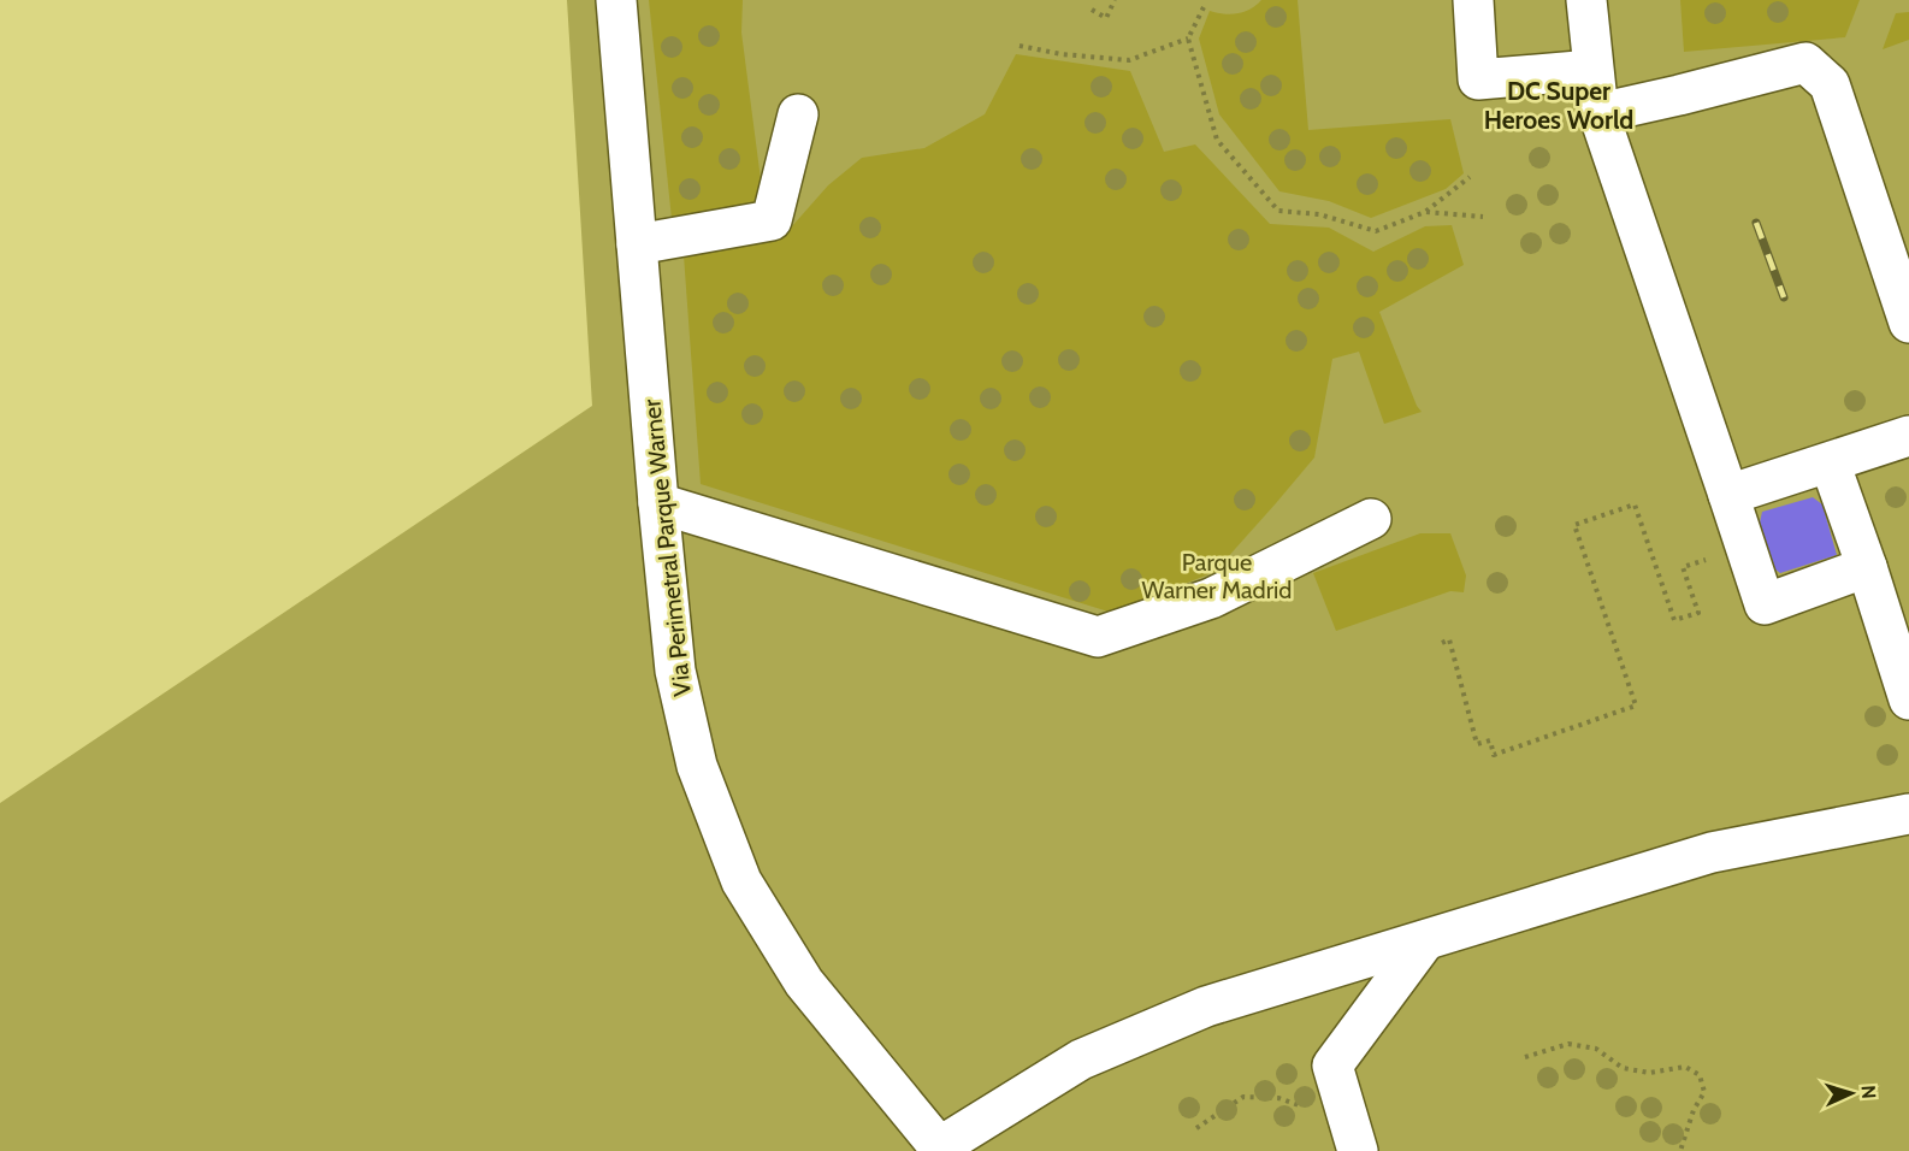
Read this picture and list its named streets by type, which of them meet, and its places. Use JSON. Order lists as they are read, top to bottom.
{
  "streets": {
    "street": ["Via Perimetral Parque Warner"]
  },
  "districts": ["DC Super Heroes World"],
  "parks": ["Parque Warner Madrid"],
  "north": "right"
}
